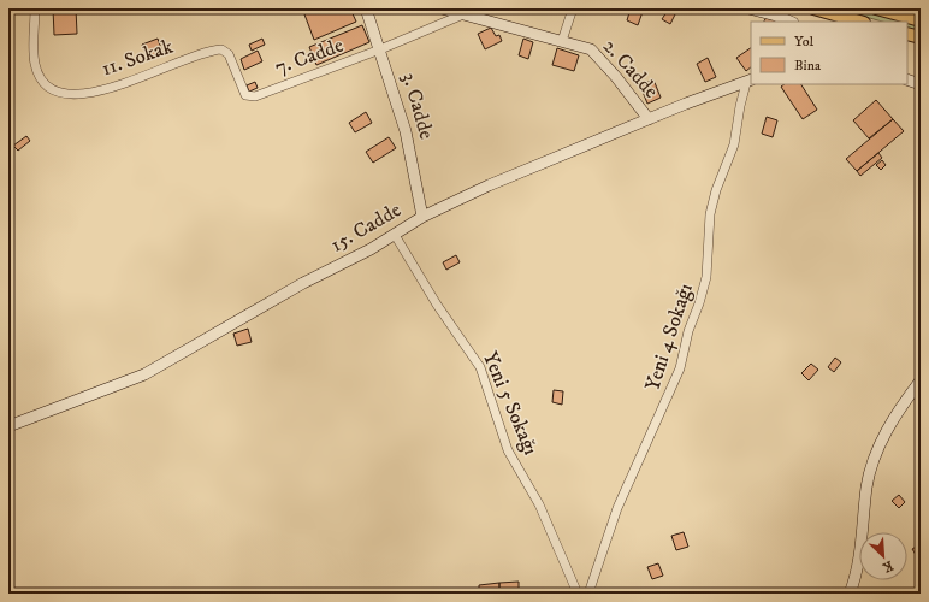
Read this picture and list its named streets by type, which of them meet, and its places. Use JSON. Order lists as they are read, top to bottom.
{
  "streets": {
    "street": [
      "7. Cadde",
      "11. Sokak",
      "2. Cadde",
      "3. Cadde",
      "15. Cadde",
      "Yeni 4 Sokağı",
      "Yeni 5 Sokağı"
    ]
  },
  "crossings": [
    ["7. Cadde", "11. Sokak"],
    ["7. Cadde", "2. Cadde"],
    ["7. Cadde", "3. Cadde"],
    ["2. Cadde", "15. Cadde"],
    ["3. Cadde", "15. Cadde"],
    ["15. Cadde", "Yeni 4 Sokağı"],
    ["15. Cadde", "Yeni 5 Sokağı"]
  ],
  "legend": ["Yol", "Bina"],
  "north": "bottom right"
}
